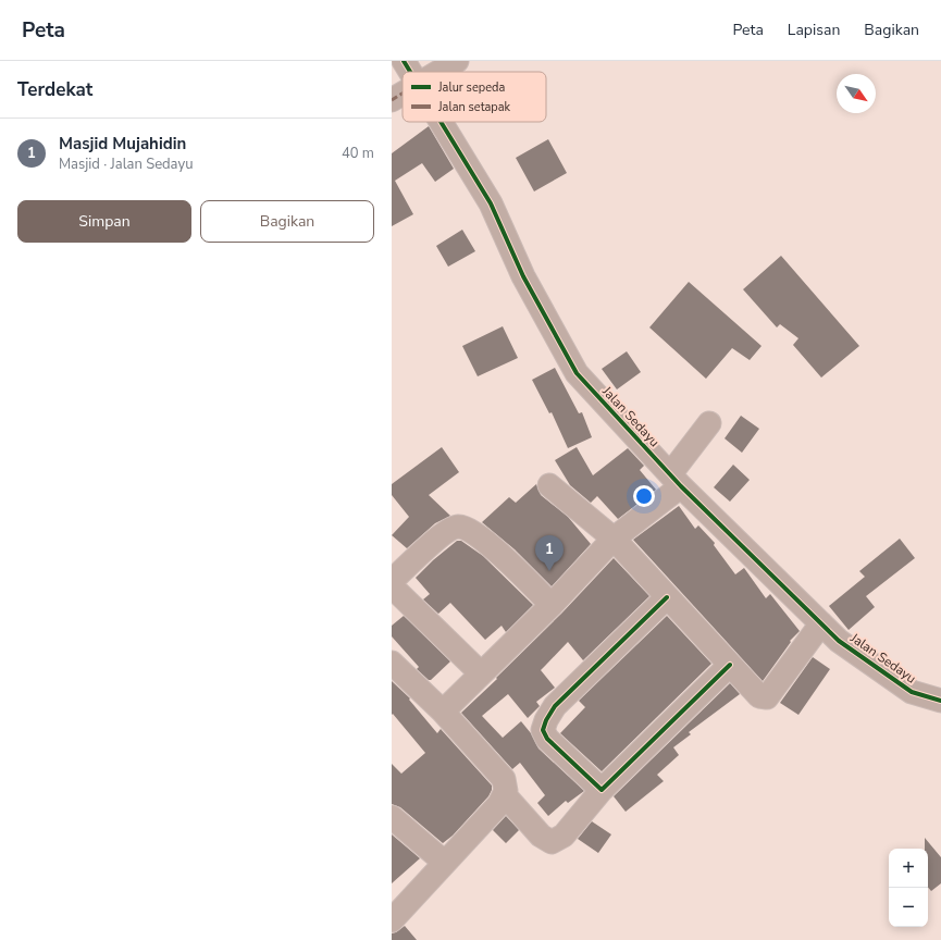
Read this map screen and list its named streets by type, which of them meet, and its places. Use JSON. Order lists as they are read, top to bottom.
{
  "streets": {
    "street": ["Jalan Sedayu"]
  },
  "legend": ["Jalur sepeda", "Jalan setapak"],
  "north": "bottom right",
  "page": {
    "header": "Peta",
    "nav": ["Peta", "Lapisan", "Bagikan"],
    "heading": "Terdekat",
    "list": [
      {
        "mark": "1",
        "name": "Masjid Mujahidin",
        "note": "Masjid · Jalan Sedayu",
        "value": "40 m"
      }
    ],
    "buttons": ["Simpan", "Bagikan"],
    "pins": "1",
    "map_buttons": ["+", "−"]
  }
}
